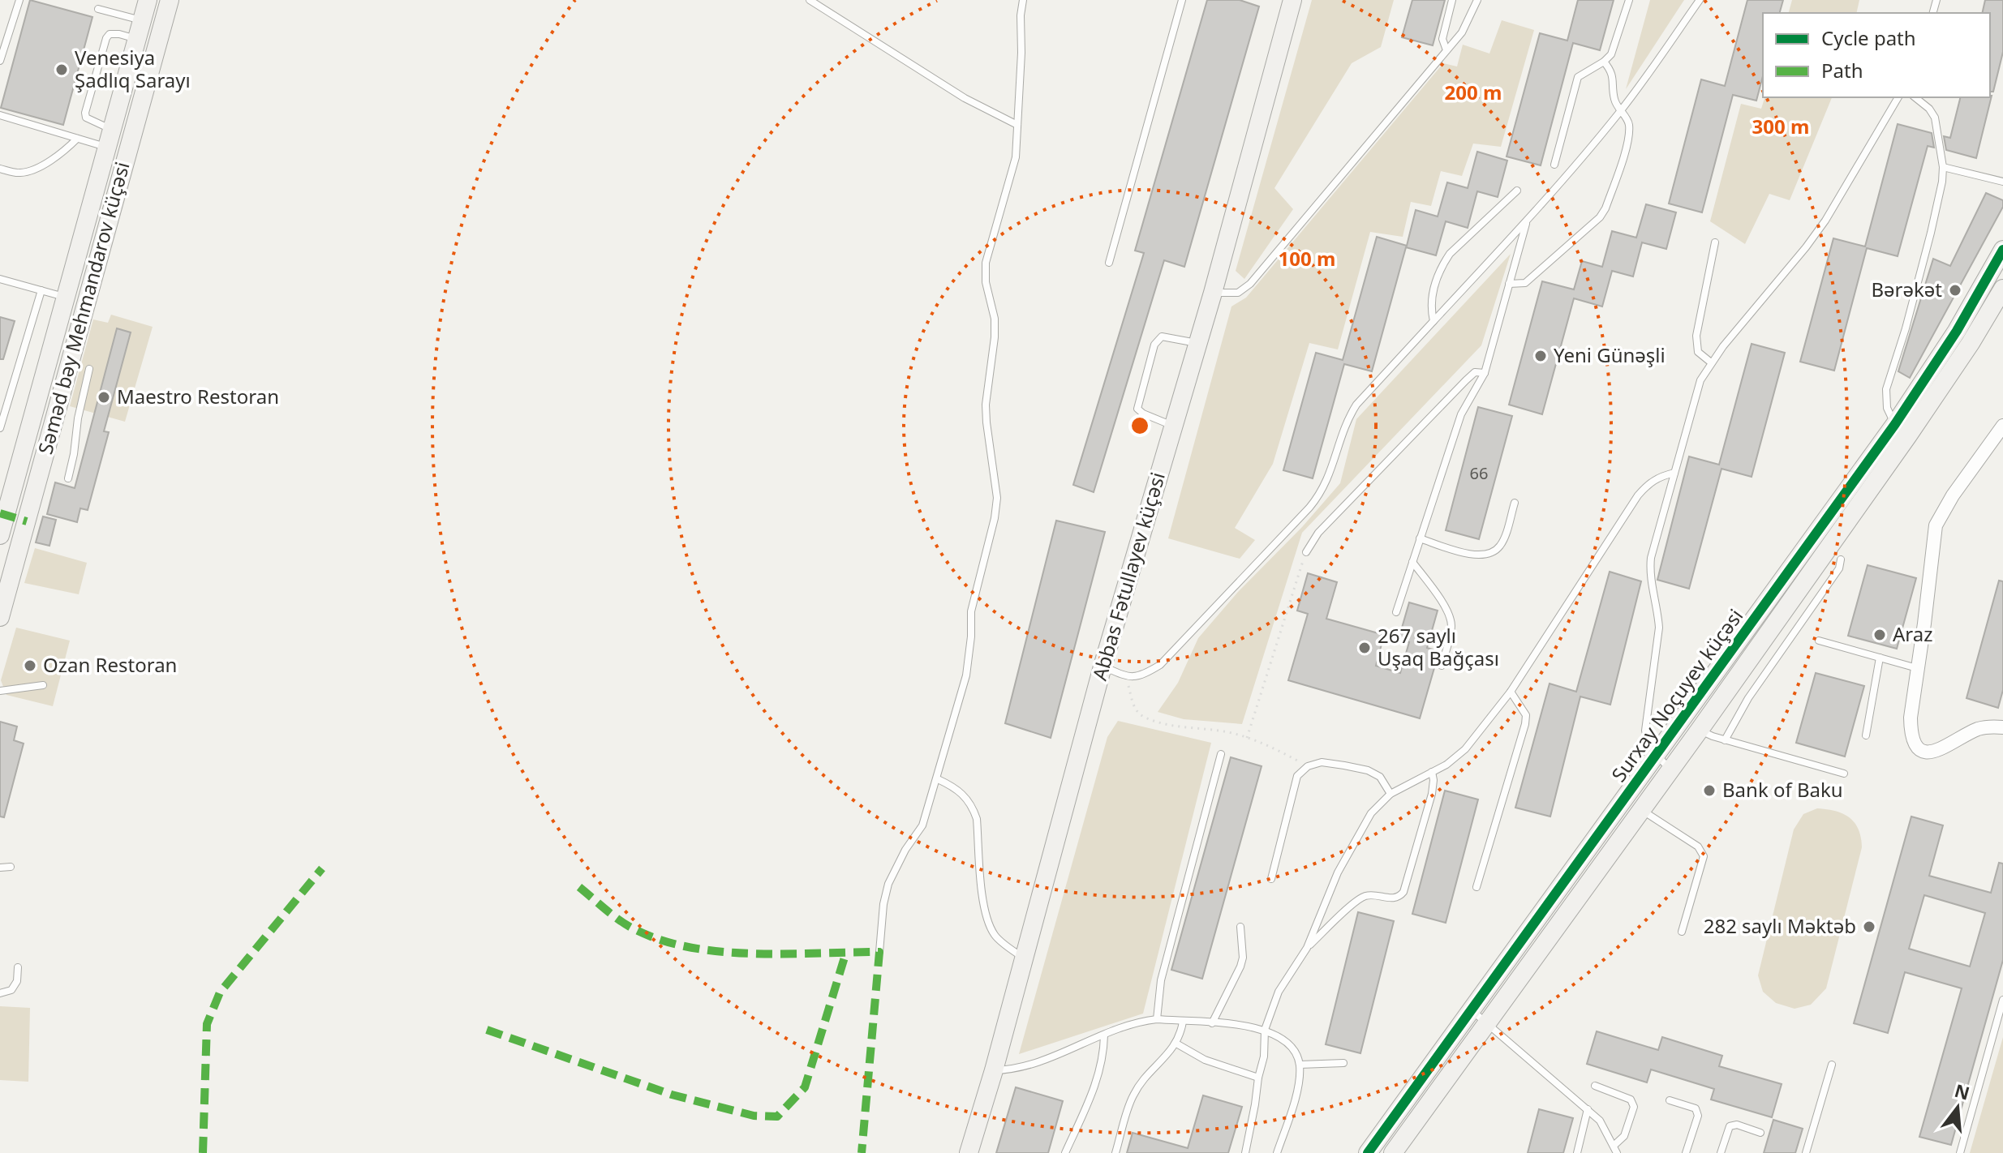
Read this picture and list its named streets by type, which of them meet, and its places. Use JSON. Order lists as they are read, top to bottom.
{
  "streets": {
    "main road": ["Səməd bəy Mehmandarov küçəsi", "Abbas Fətullayev küçəsi", "Surxay Noçuyev küçəsi"]
  },
  "places": [
    "Venesiya Şadlıq Sarayı",
    "Bərəkət",
    "Yeni Günəşli",
    "Maestro Restoran",
    "Araz",
    "267 saylı Uşaq Bağçası",
    "Ozan Restoran",
    "Bank of Baku",
    "282 saylı Məktəb"
  ],
  "house_numbers": ["66"],
  "legend": ["Cycle path", "Path"],
  "north": "top",
  "rings": ["200 m", "300 m", "100 m"]
}
